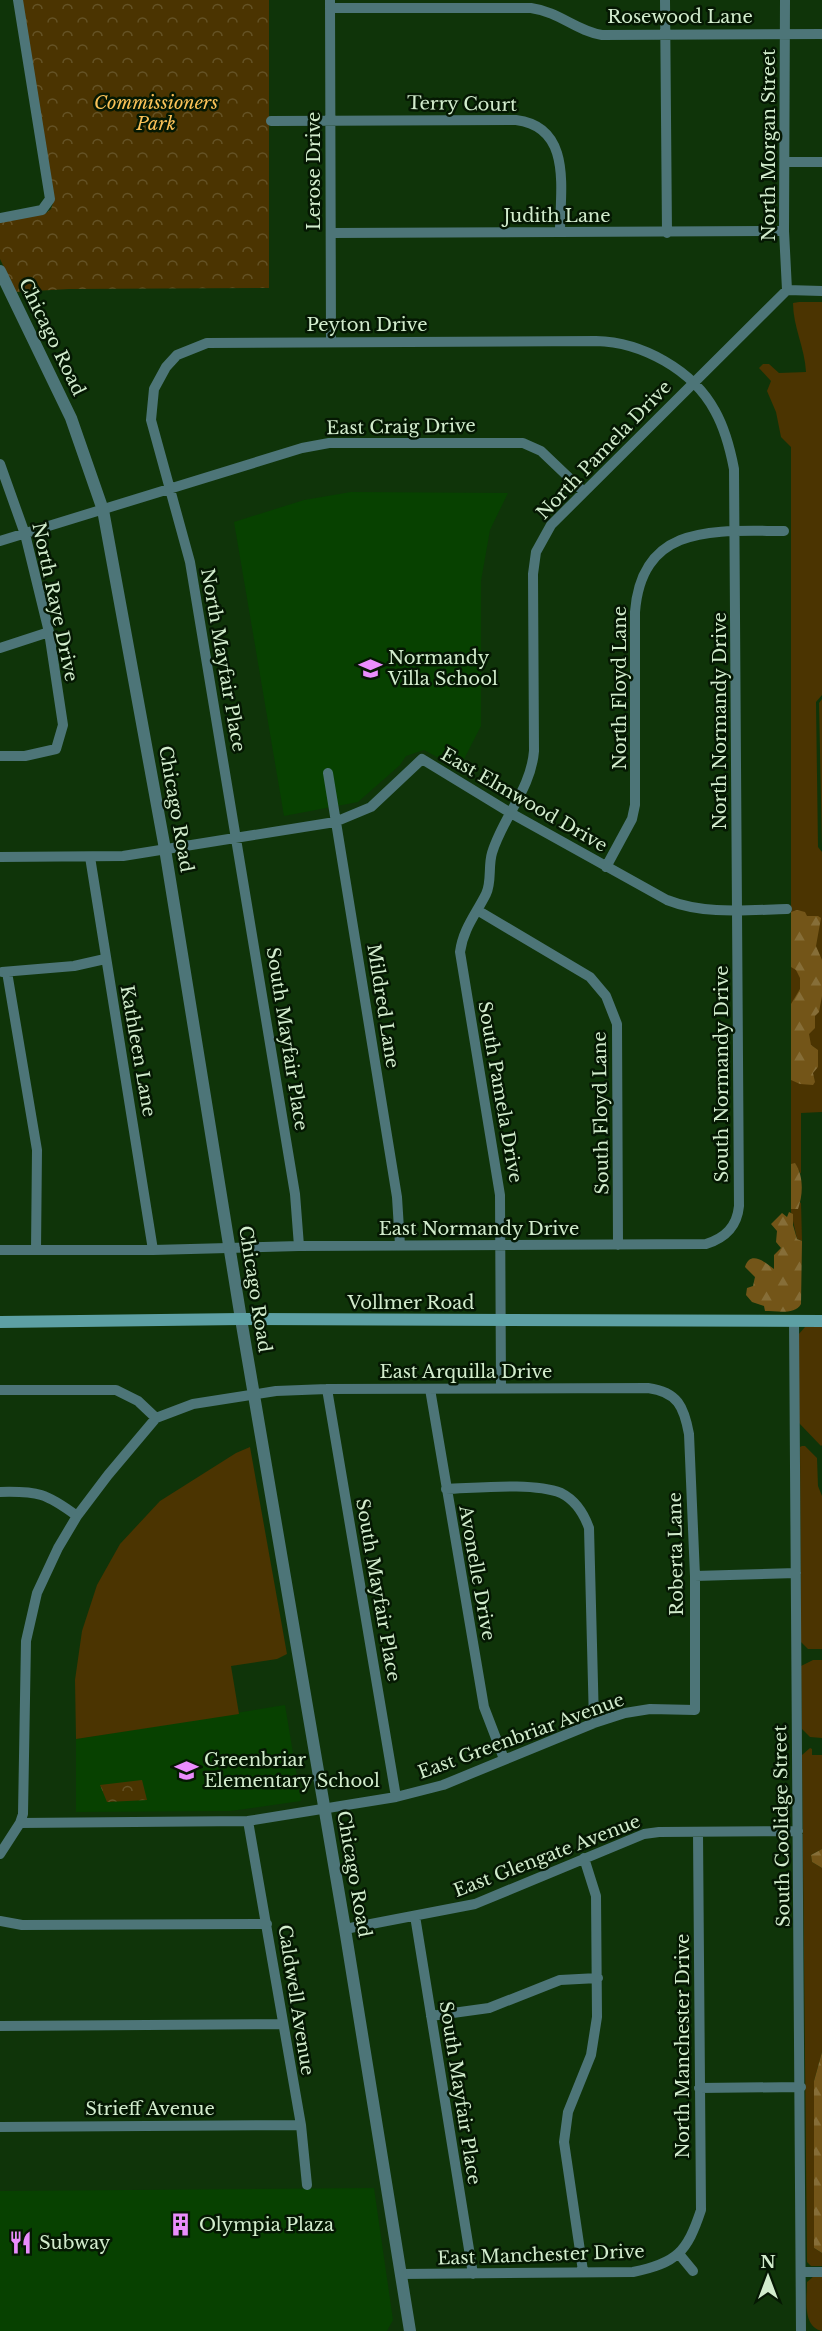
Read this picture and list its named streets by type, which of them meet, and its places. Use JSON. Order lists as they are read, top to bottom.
{
  "streets": {
    "main road": ["Vollmer Road"],
    "street": [
      "Rosewood Lane",
      "Terry Court",
      "North Morgan Street",
      "Lerose Drive",
      "Judith Lane",
      "Peyton Drive",
      "Chicago Road",
      "East Craig Drive",
      "North Pamela Drive",
      "North Raye Drive",
      "North Mayfair Place",
      "North Floyd Lane",
      "North Normandy Drive",
      "East Elmwood Drive",
      "Mildred Lane",
      "South Mayfair Place",
      "Kathleen Lane",
      "South Normandy Drive",
      "South Pamela Drive",
      "South Floyd Lane",
      "East Normandy Drive",
      "East Arquilla Drive",
      "Roberta Lane",
      "Avonelle Drive",
      "East Greenbriar Avenue",
      "South Coolidge Street",
      "East Glengate Avenue",
      "Caldwell Avenue",
      "North Manchester Drive",
      "Strieff Avenue",
      "East Manchester Drive"
    ]
  },
  "crossings": [
    ["Rosewood Lane", "North Morgan Street"],
    ["Rosewood Lane", "Lerose Drive"],
    ["Terry Court", "Lerose Drive"],
    ["Terry Court", "Judith Lane"],
    ["North Morgan Street", "Judith Lane"],
    ["North Morgan Street", "North Pamela Drive"],
    ["Lerose Drive", "Judith Lane"],
    ["Lerose Drive", "Peyton Drive"],
    ["Peyton Drive", "East Craig Drive"],
    ["Peyton Drive", "North Pamela Drive"],
    ["Peyton Drive", "North Mayfair Place"],
    ["Peyton Drive", "North Normandy Drive"],
    ["Chicago Road", "East Craig Drive"],
    ["Chicago Road", "East Elmwood Drive"],
    ["Chicago Road", "East Normandy Drive"],
    ["Chicago Road", "Vollmer Road"],
    ["Chicago Road", "East Arquilla Drive"],
    ["Chicago Road", "East Greenbriar Avenue"],
    ["Chicago Road", "East Glengate Avenue"],
    ["Chicago Road", "East Manchester Drive"],
    ["East Craig Drive", "North Pamela Drive"],
    ["East Craig Drive", "North Raye Drive"],
    ["East Craig Drive", "North Mayfair Place"],
    ["North Pamela Drive", "North Normandy Drive"],
    ["North Pamela Drive", "East Elmwood Drive"],
    ["North Pamela Drive", "South Pamela Drive"],
    ["North Mayfair Place", "East Elmwood Drive"],
    ["North Mayfair Place", "South Mayfair Place"],
    ["North Floyd Lane", "North Normandy Drive"],
    ["North Floyd Lane", "East Elmwood Drive"],
    ["North Normandy Drive", "East Elmwood Drive"],
    ["North Normandy Drive", "South Normandy Drive"],
    ["East Elmwood Drive", "Mildred Lane"],
    ["East Elmwood Drive", "South Mayfair Place"],
    ["East Elmwood Drive", "Kathleen Lane"],
    ["East Elmwood Drive", "South Normandy Drive"],
    ["East Elmwood Drive", "South Pamela Drive"],
    ["Mildred Lane", "East Normandy Drive"],
    ["South Mayfair Place", "East Normandy Drive"],
    ["South Mayfair Place", "East Arquilla Drive"],
    ["South Mayfair Place", "East Greenbriar Avenue"],
    ["South Mayfair Place", "East Glengate Avenue"],
    ["South Mayfair Place", "East Manchester Drive"],
    ["Kathleen Lane", "East Normandy Drive"],
    ["South Normandy Drive", "East Normandy Drive"],
    ["South Pamela Drive", "South Floyd Lane"],
    ["South Pamela Drive", "East Normandy Drive"],
    ["South Pamela Drive", "Vollmer Road"],
    ["South Pamela Drive", "East Arquilla Drive"],
    ["South Floyd Lane", "East Normandy Drive"],
    ["Vollmer Road", "South Coolidge Street"],
    ["East Arquilla Drive", "Roberta Lane"],
    ["East Arquilla Drive", "Avonelle Drive"],
    ["Roberta Lane", "East Greenbriar Avenue"],
    ["Avonelle Drive", "East Greenbriar Avenue"],
    ["East Greenbriar Avenue", "Caldwell Avenue"],
    ["South Coolidge Street", "East Glengate Avenue"],
    ["East Glengate Avenue", "North Manchester Drive"],
    ["Caldwell Avenue", "Strieff Avenue"],
    ["North Manchester Drive", "East Manchester Drive"]
  ],
  "parks": ["Commissioners Park"],
  "places": {
    "school or university": ["Normandy Villa School", "Greenbriar Elementary School"],
    "building": ["Olympia Plaza"],
    "restaurant": ["Subway"]
  },
  "north": "top"
}
